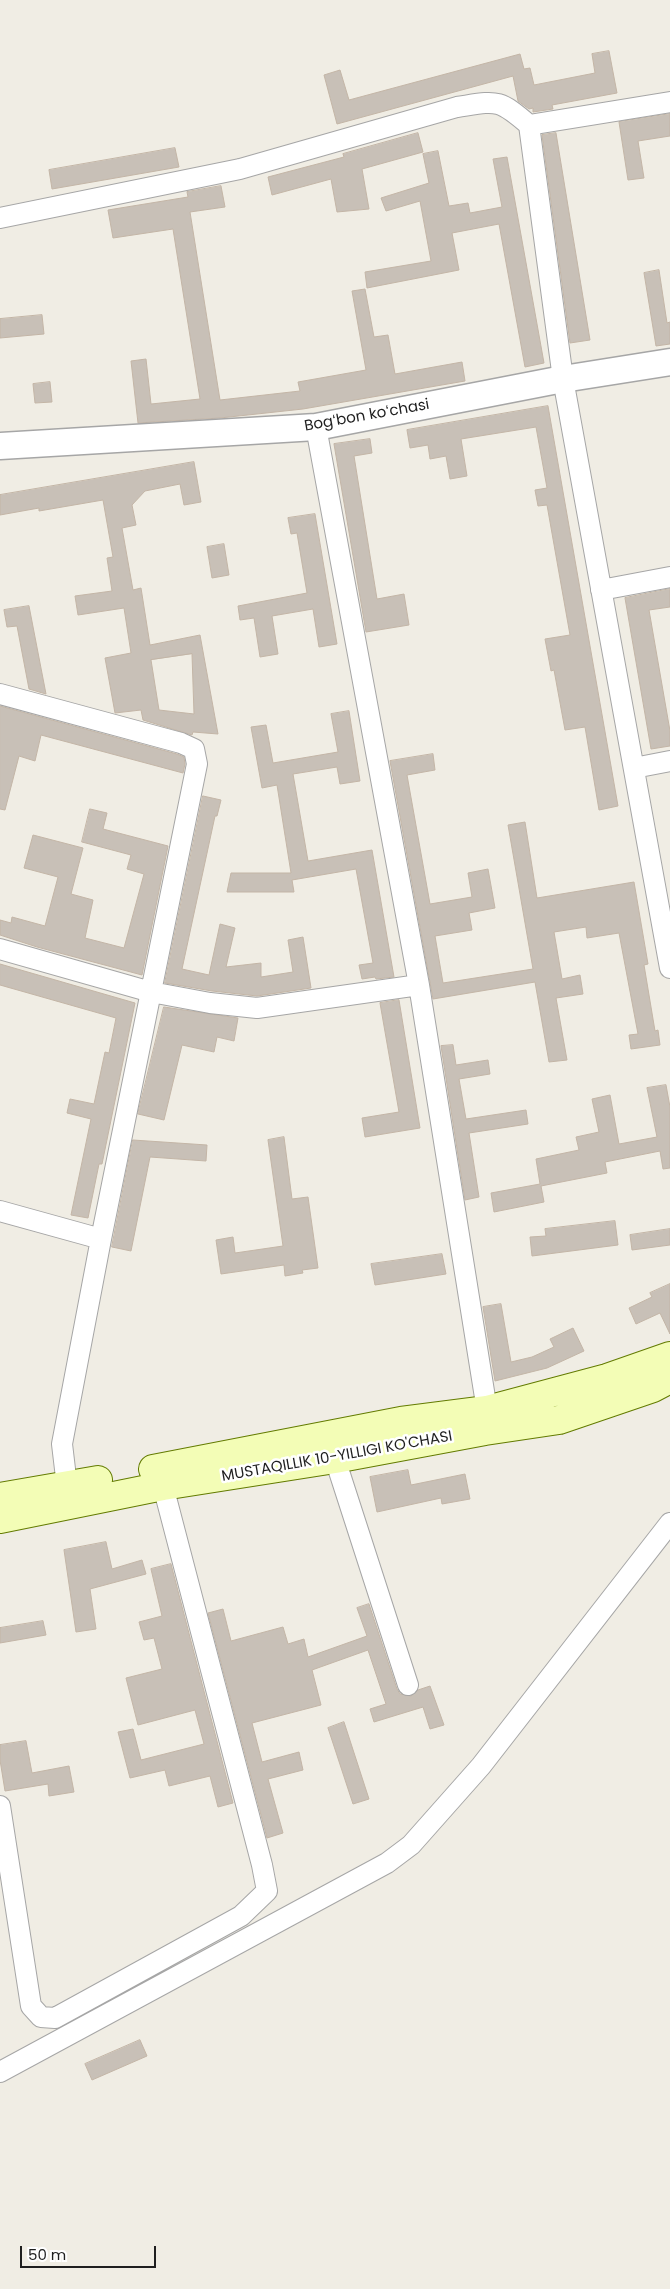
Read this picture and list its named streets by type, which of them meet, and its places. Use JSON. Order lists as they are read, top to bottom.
{
  "streets": {
    "main road": ["MUSTAQILLIK 10-YILLIGI KO'CHASI"],
    "street": ["Bogʻbon koʻchasi"]
  },
  "scale_bar": "50 m"
}
